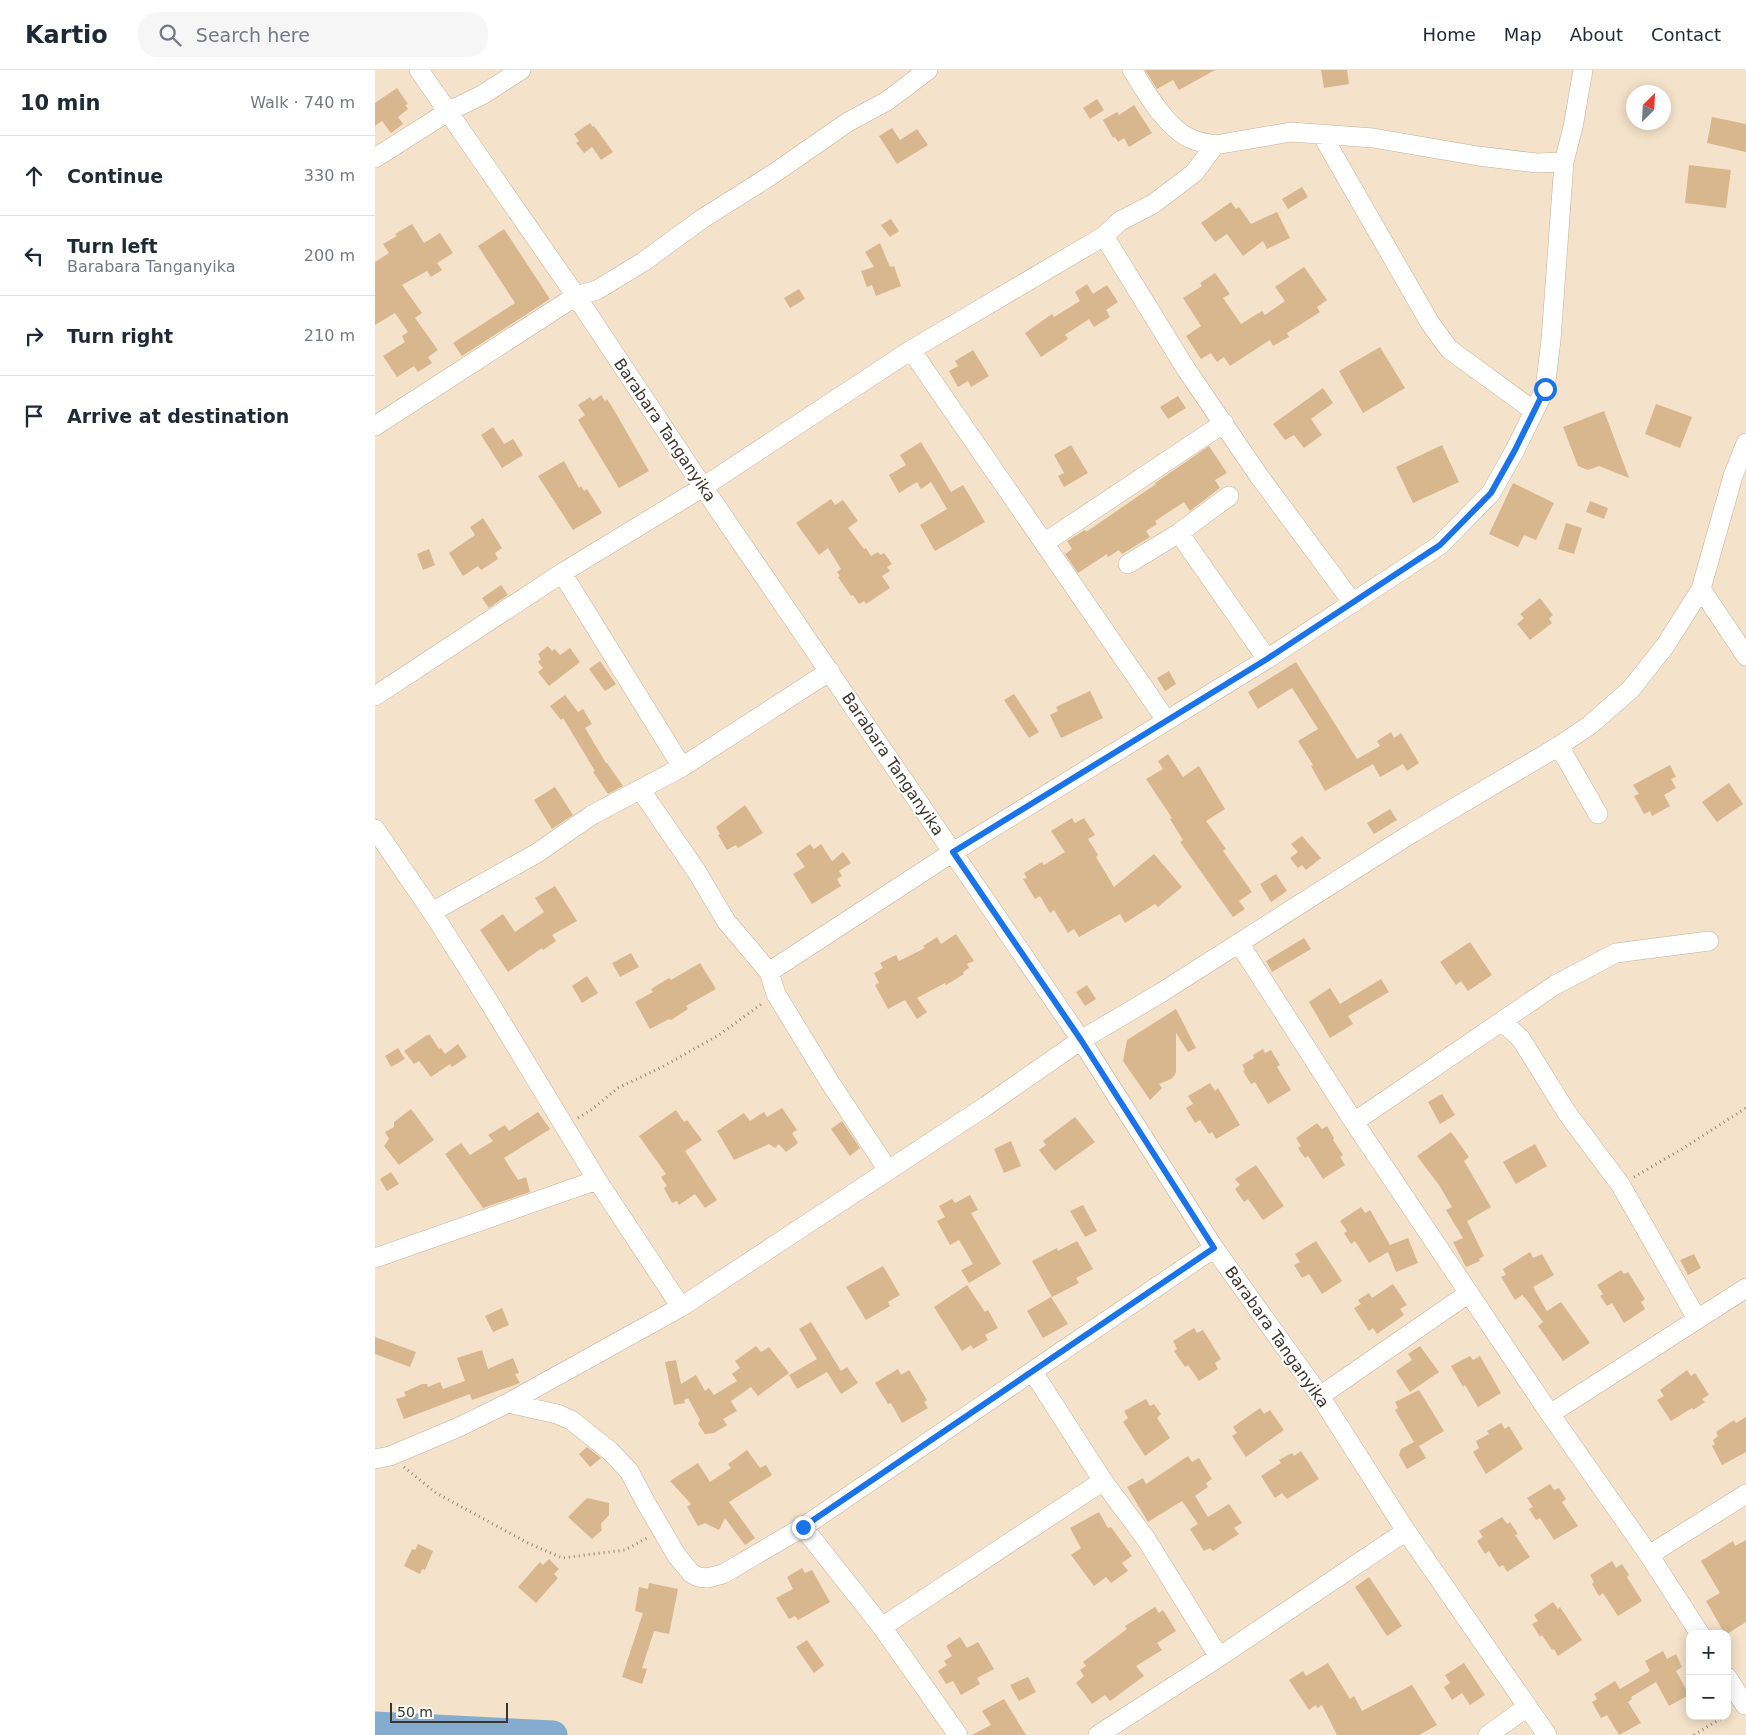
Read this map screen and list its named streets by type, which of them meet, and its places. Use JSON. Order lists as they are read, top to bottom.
{
  "streets": {
    "street": ["Barabara Tanganyika"]
  },
  "scale_bar": "50 m",
  "north": "top right",
  "page": {
    "header": "Kartio",
    "search": "Search here",
    "nav": [
      "Home",
      "Map",
      "About",
      "Contact"
    ],
    "heading": ["10 min", "Walk · 740 m"],
    "list": [
      ["Continue", "330 m"],
      ["Turn left", "Barabara Tanganyika", "200 m"],
      ["Turn right", "210 m"],
      "Arrive at destination"
    ],
    "map_buttons": ["+", "−"],
    "scale": "50 m"
  }
}
